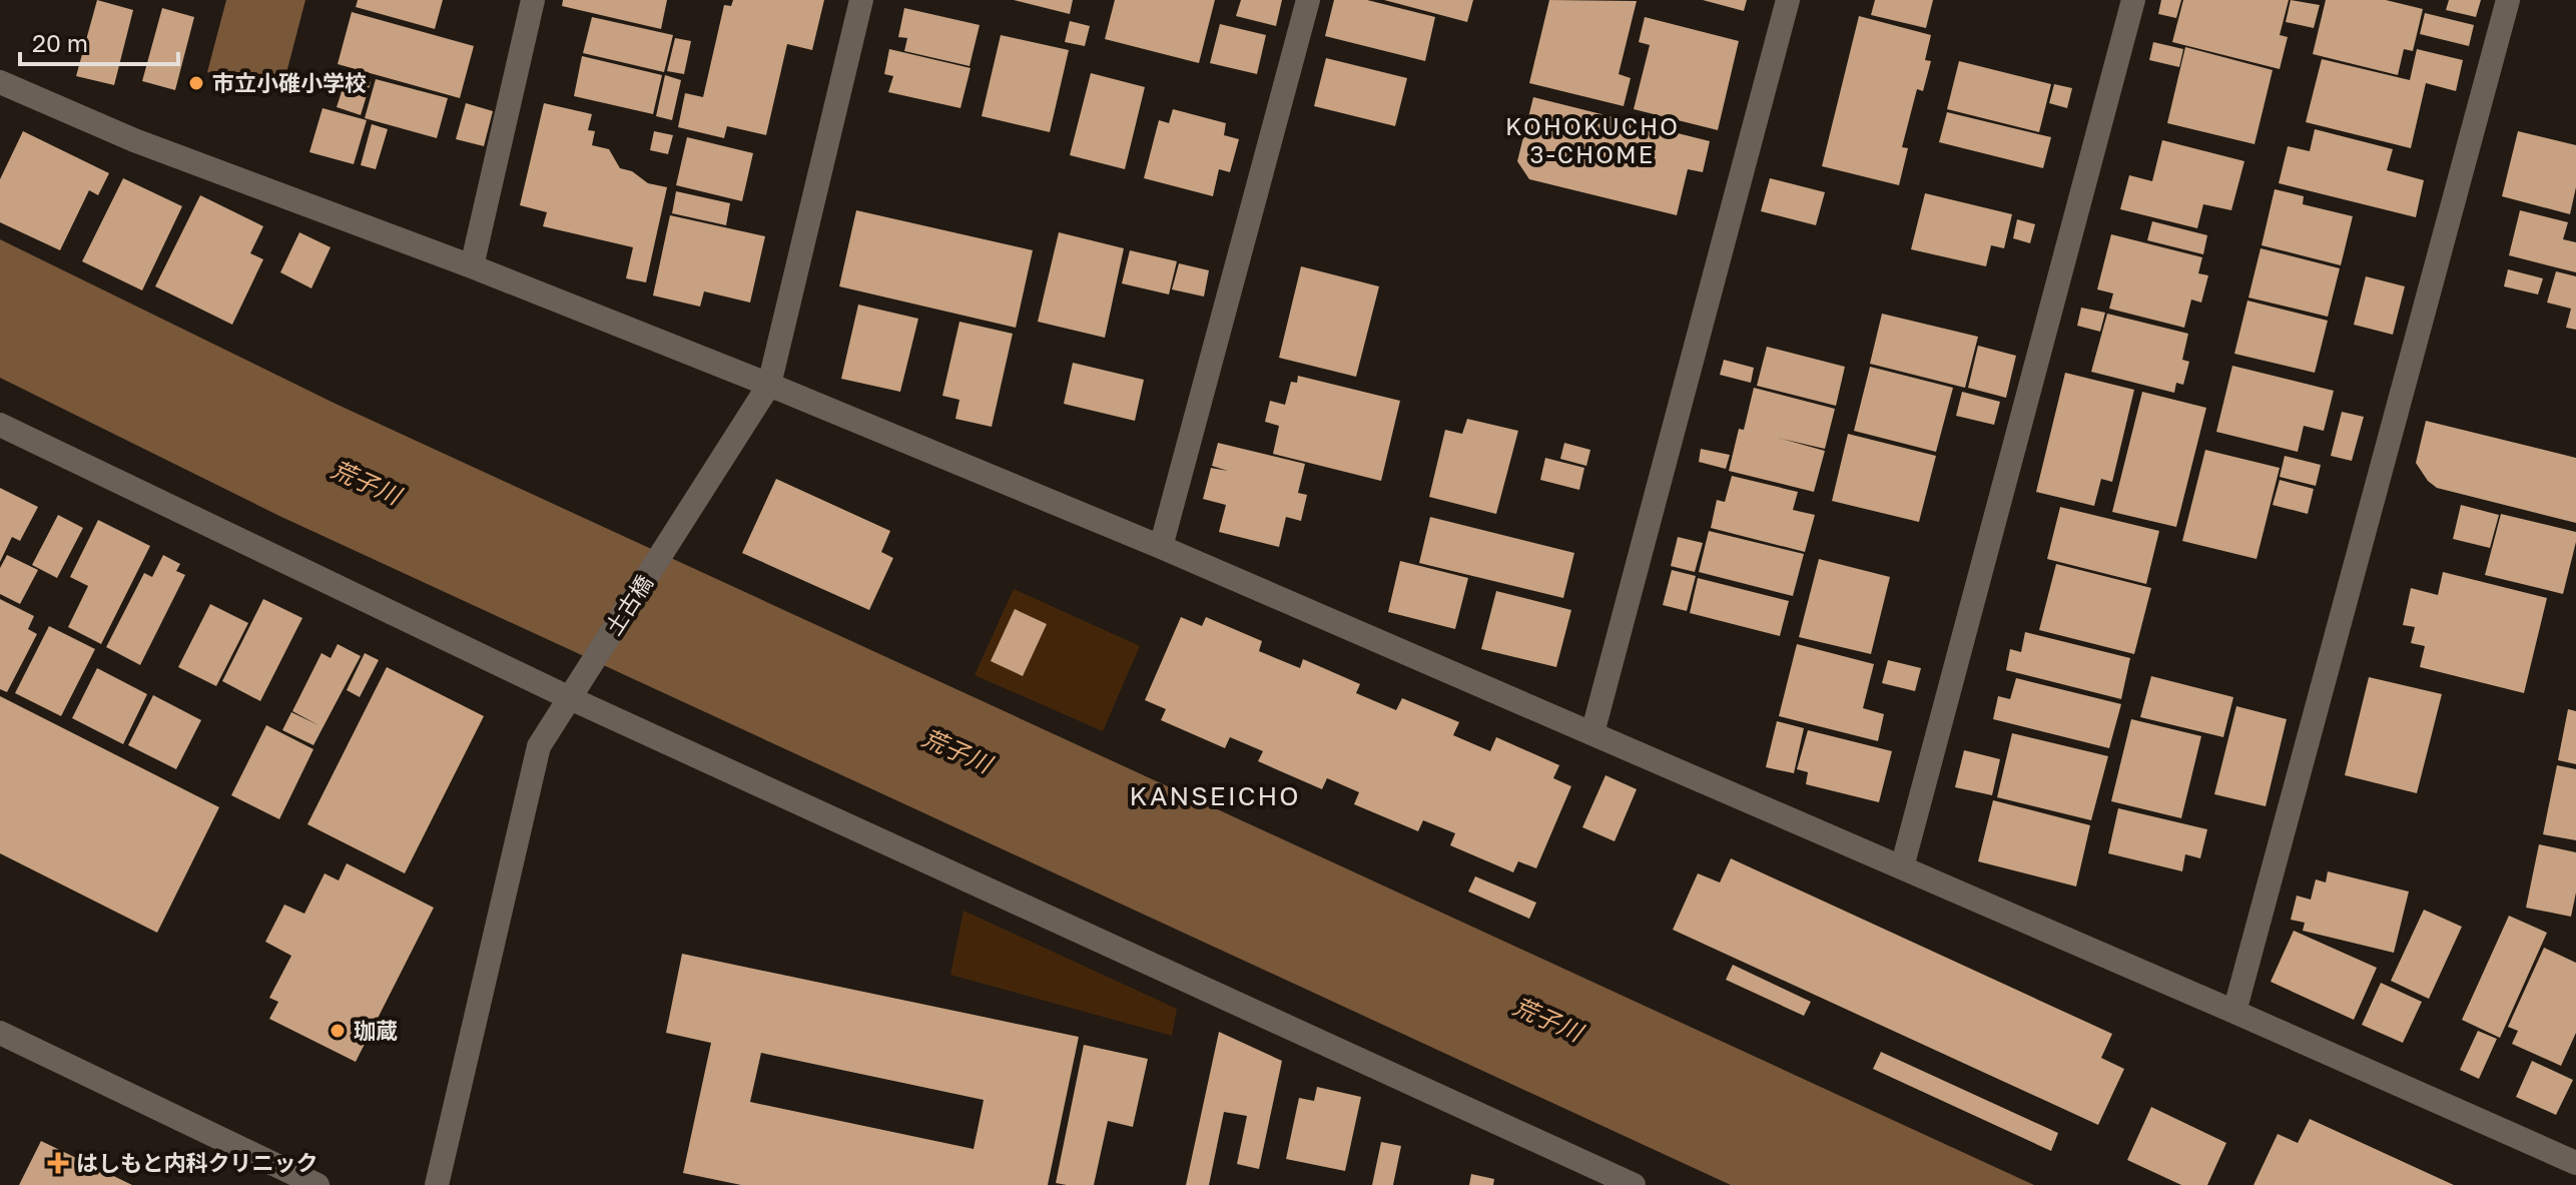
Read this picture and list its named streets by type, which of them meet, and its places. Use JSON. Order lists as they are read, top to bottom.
{
  "streets": {
    "street": ["土古橋"]
  },
  "districts": ["KOHOKUCHO 3-CHOME", "KANSEICHO"],
  "water": ["荒子川"],
  "places": {
    "other": ["市立小碓小学校", "珈蔵"],
    "health": ["はしもと内科クリニック"]
  },
  "scale_bar": "20 m"
}
